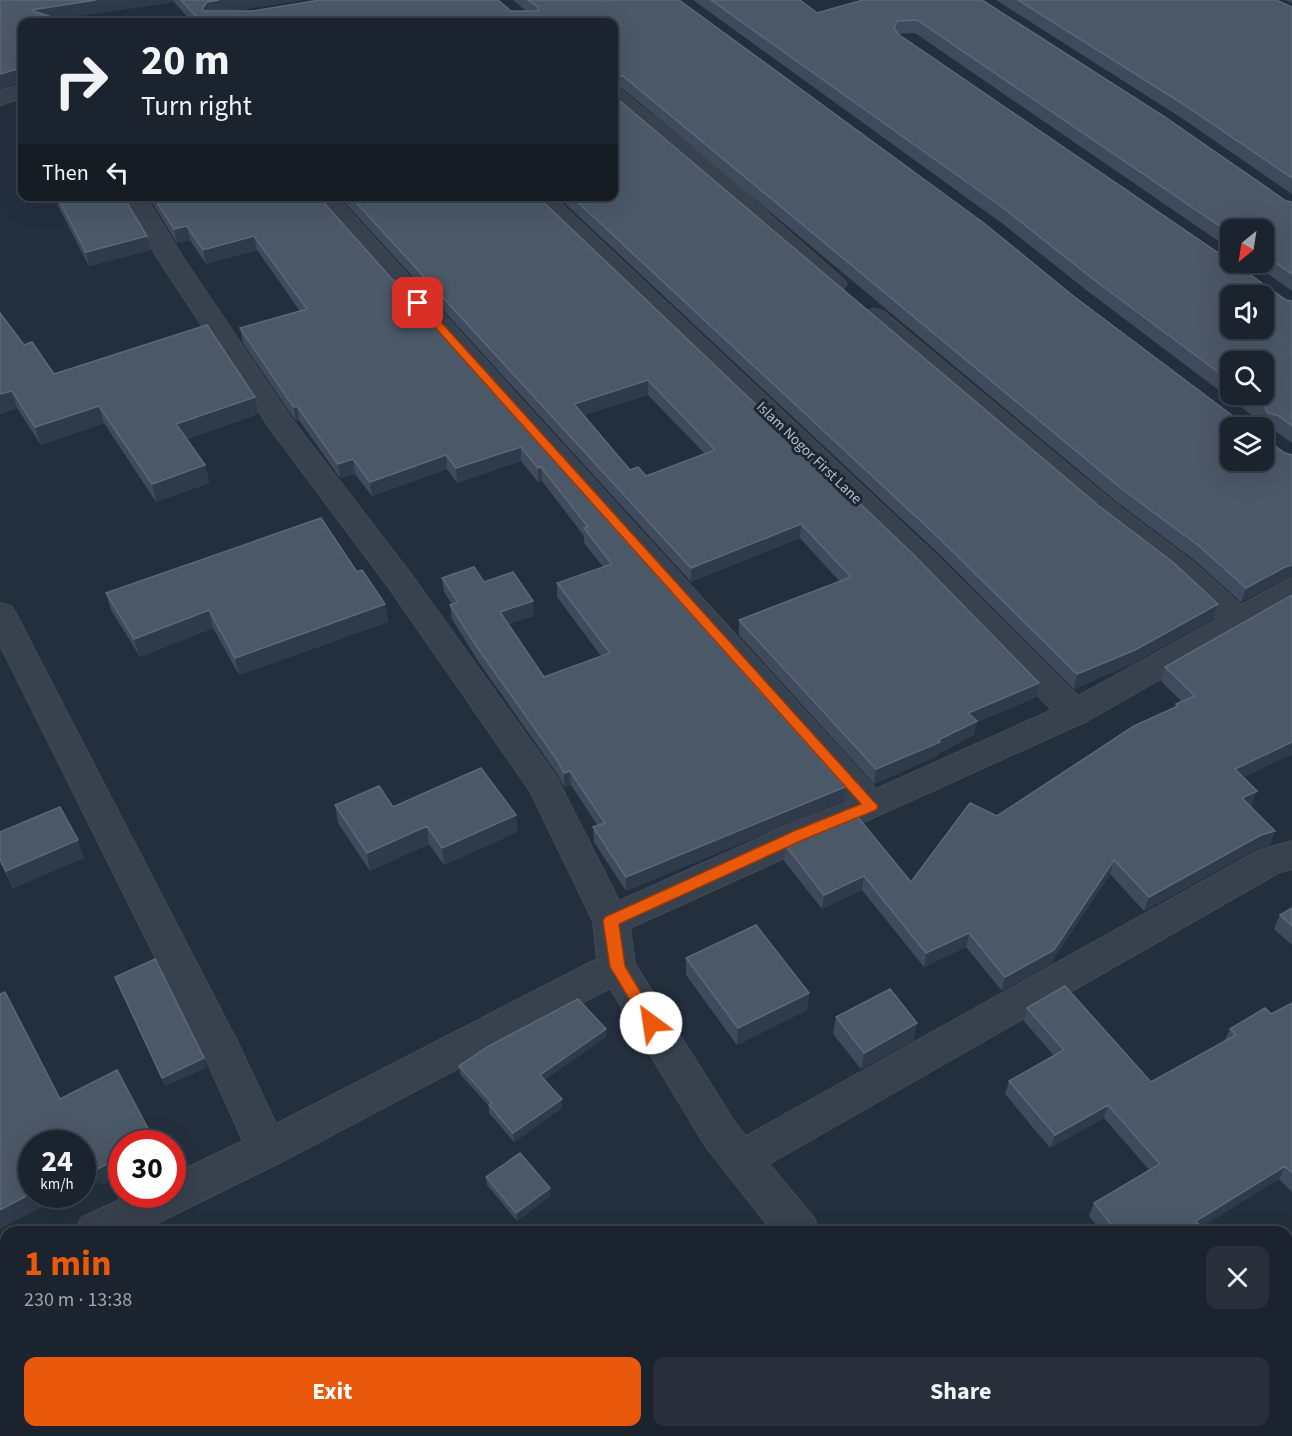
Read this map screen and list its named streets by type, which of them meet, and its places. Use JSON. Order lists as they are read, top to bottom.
{
  "streets": {
    "street": ["Islam Nogor First Lane"]
  },
  "north": "bottom left",
  "page": {
    "turn": ["20 m", "Turn right"],
    "then": "Then",
    "speed": "24 km/h",
    "limit": "30",
    "heading": ["1 min", "230 m · 13:38"],
    "buttons": ["Exit", "Share"]
  }
}
